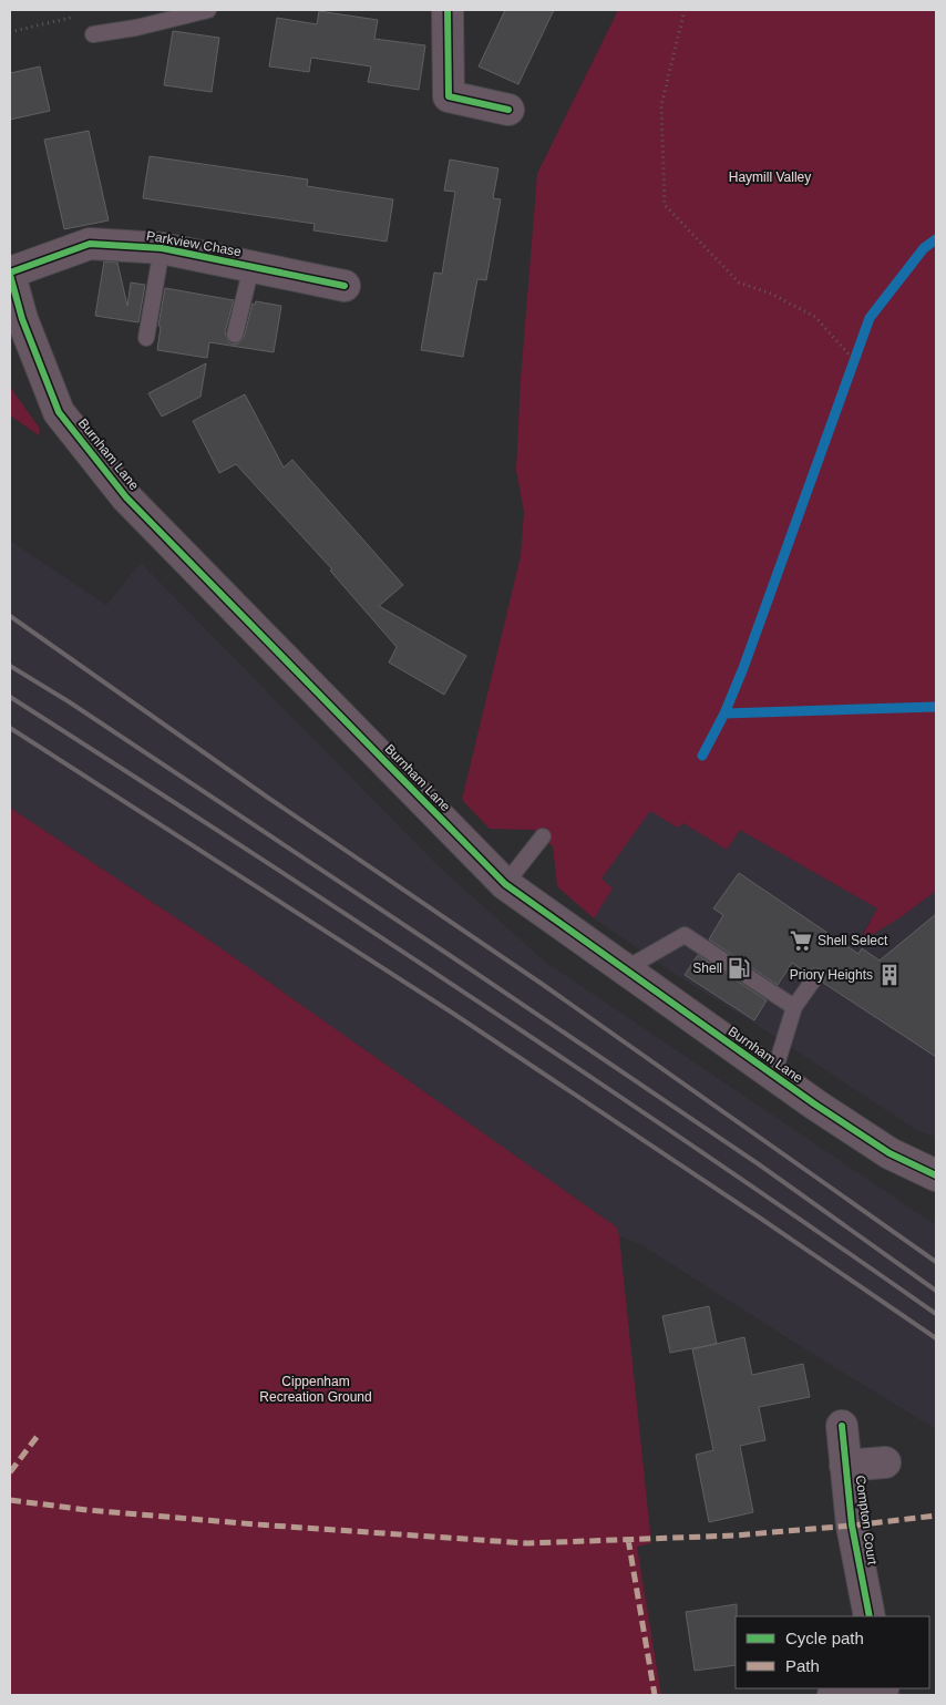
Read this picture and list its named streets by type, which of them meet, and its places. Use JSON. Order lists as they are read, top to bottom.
{
  "streets": {
    "street": ["Parkview Chase", "Burnham Lane", "Compton Court"]
  },
  "crossings": [
    ["Parkview Chase", "Burnham Lane"]
  ],
  "parks": ["Haymill Valley", "Cippenham Recreation Ground"],
  "places": {
    "supermarket": ["Shell Select"],
    "fuel station": ["Shell"],
    "building": ["Priory Heights"]
  },
  "legend": ["Cycle path", "Path"]
}
